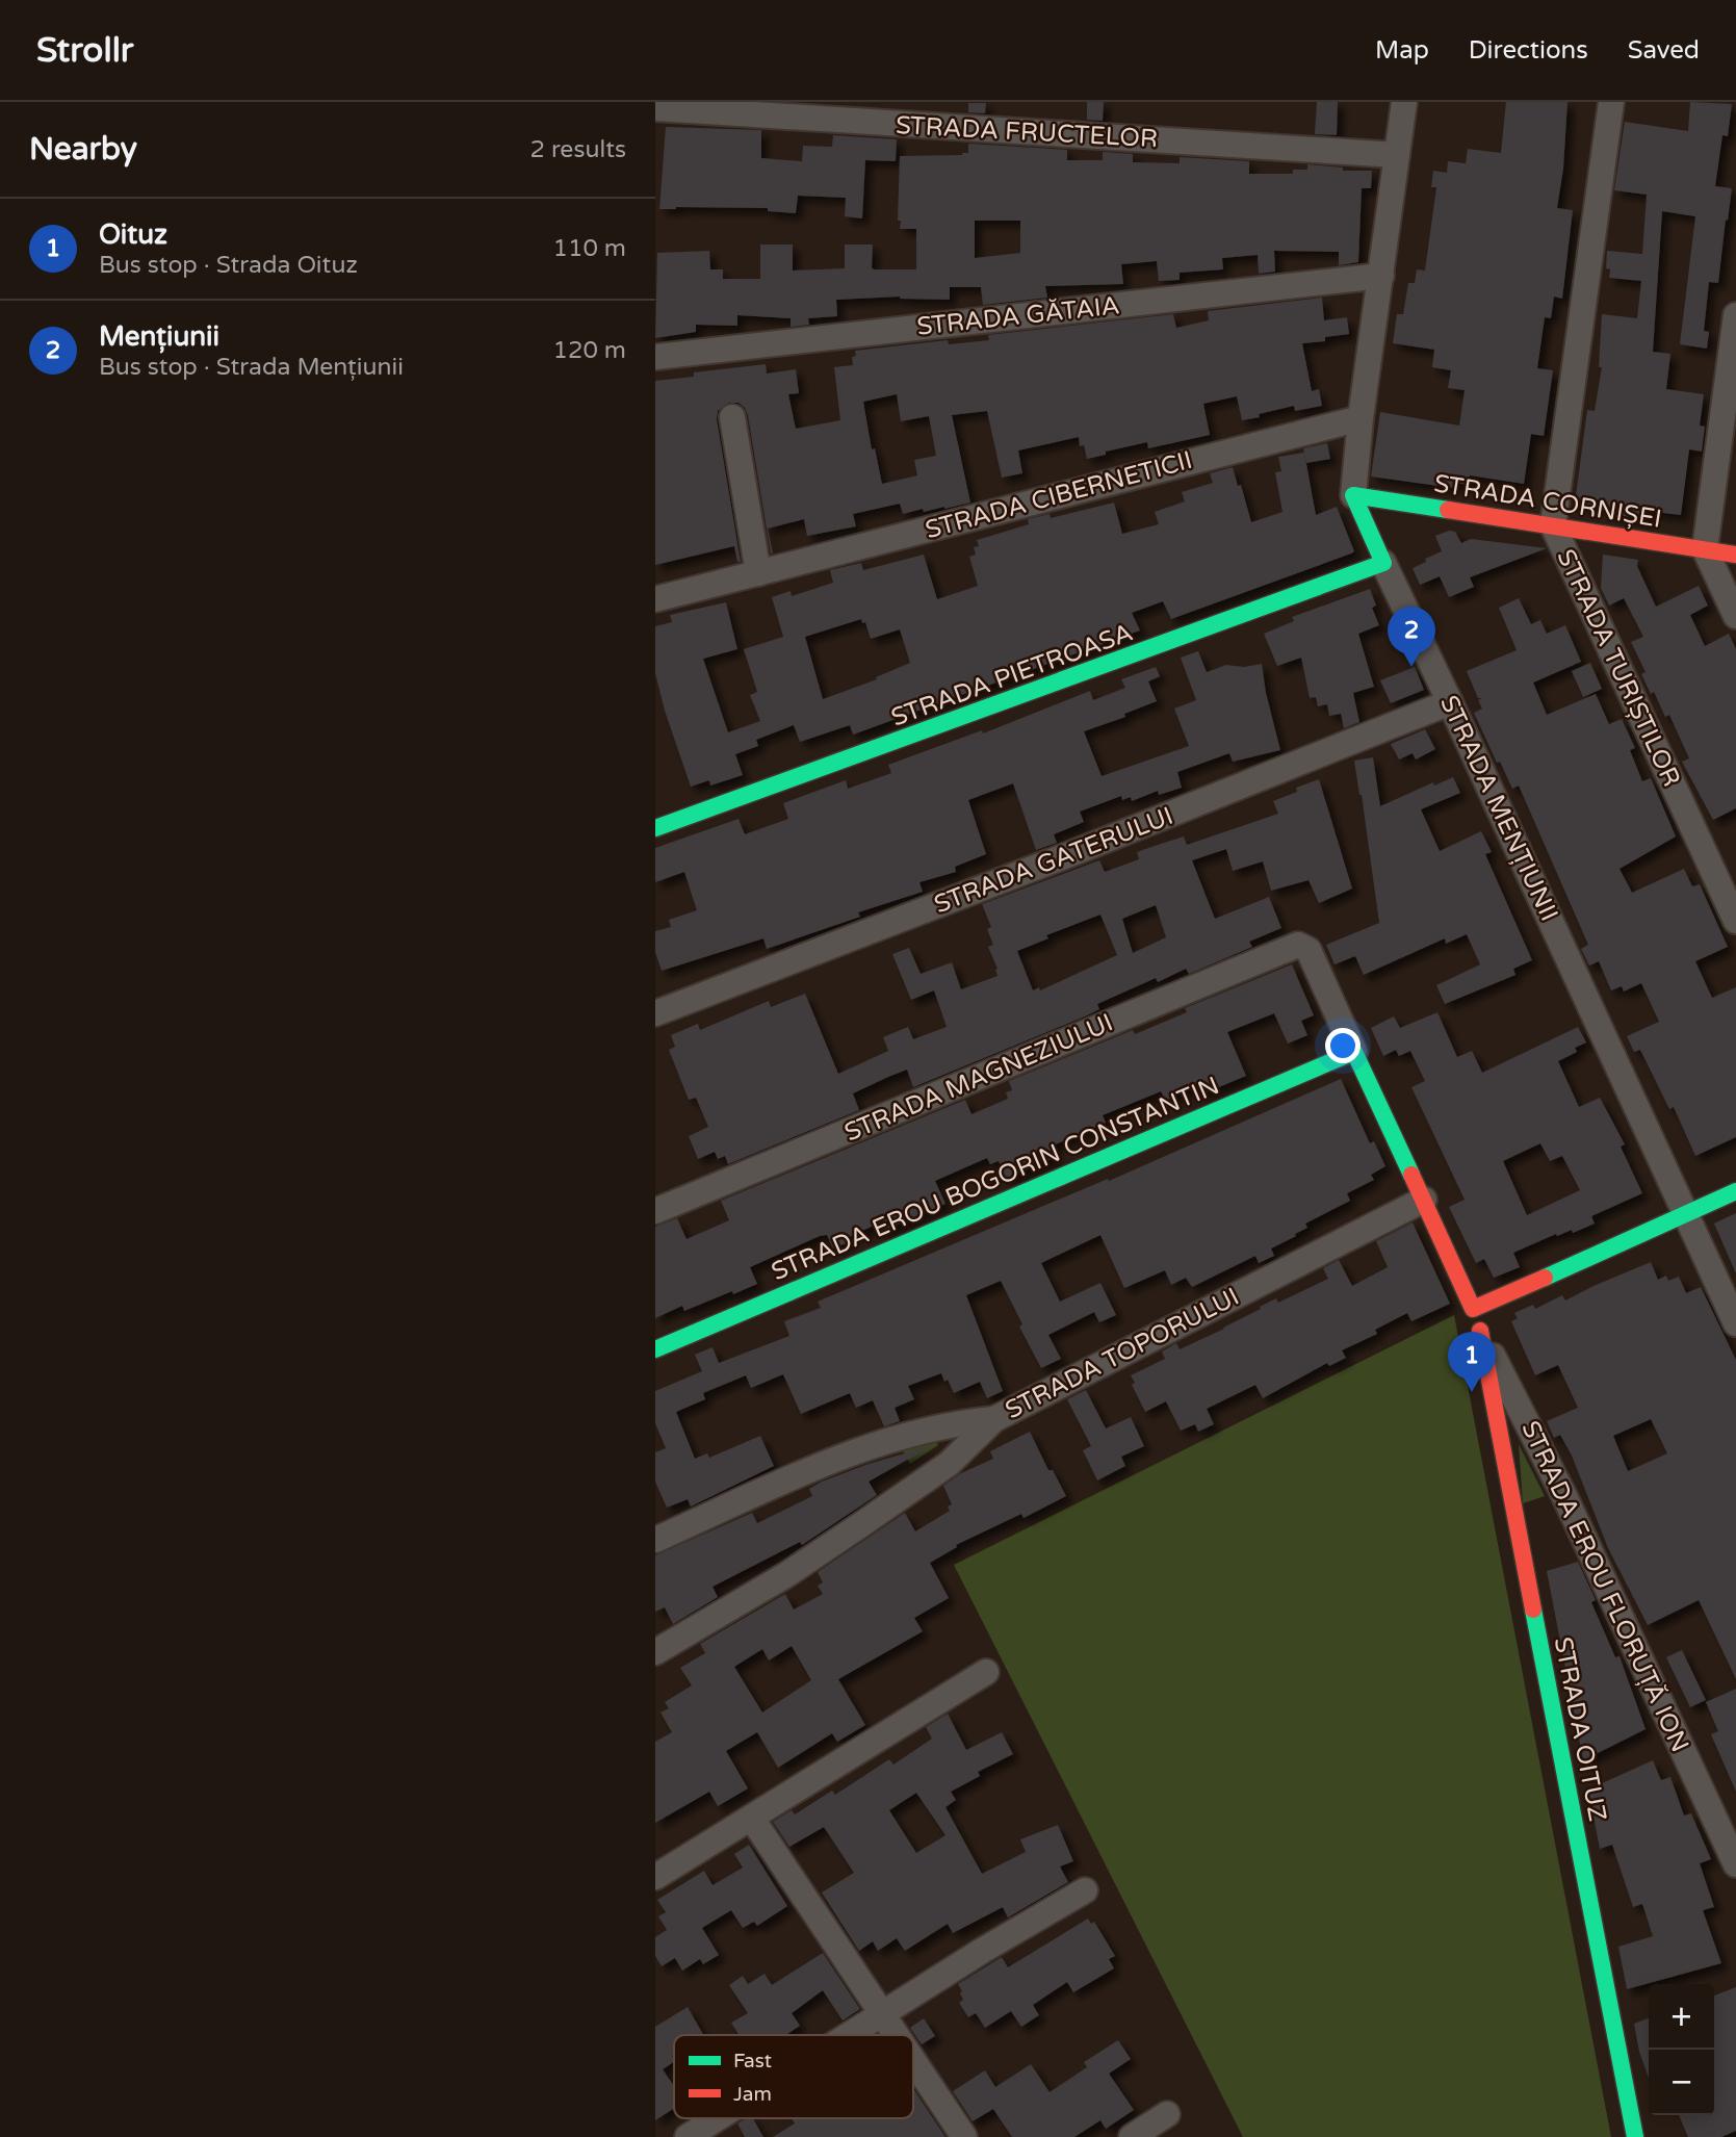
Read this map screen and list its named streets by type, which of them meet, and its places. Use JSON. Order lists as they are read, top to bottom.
{
  "streets": {
    "street": [
      "STRADA FRUCTELOR",
      "STRADA GĂTAIA",
      "STRADA CIBERNETICII",
      "STRADA CORNIȘEI",
      "STRADA TURIȘTILOR",
      "STRADA PIETROASA",
      "STRADA MENȚIUNII",
      "STRADA GATERULUI",
      "STRADA MAGNEZIULUI",
      "STRADA EROU BOGORIN CONSTANTIN",
      "STRADA TOPORULUI",
      "STRADA EROU FLORUȚĂ ION",
      "STRADA OITUZ"
    ]
  },
  "crossings": [
    ["STRADA FRUCTELOR", "STRADA MENȚIUNII"],
    ["STRADA GĂTAIA", "STRADA MENȚIUNII"],
    ["STRADA CIBERNETICII", "STRADA MENȚIUNII"],
    ["STRADA CORNIȘEI", "STRADA TURIȘTILOR"],
    ["STRADA CORNIȘEI", "STRADA MENȚIUNII"],
    ["STRADA PIETROASA", "STRADA MENȚIUNII"],
    ["STRADA MENȚIUNII", "STRADA GATERULUI"],
    ["STRADA MAGNEZIULUI", "STRADA EROU BOGORIN CONSTANTIN"],
    ["STRADA MAGNEZIULUI", "STRADA OITUZ"],
    ["STRADA EROU BOGORIN CONSTANTIN", "STRADA OITUZ"],
    ["STRADA TOPORULUI", "STRADA OITUZ"],
    ["STRADA EROU FLORUȚĂ ION", "STRADA OITUZ"]
  ],
  "legend": ["Fast", "Jam"],
  "page": {
    "header": "Strollr",
    "nav": ["Map", "Directions", "Saved"],
    "heading": ["Nearby", "2 results"],
    "list": [
      {
        "mark": "1",
        "name": "Oituz",
        "note": "Bus stop · Strada Oituz",
        "value": "110 m"
      },
      {
        "mark": "2",
        "name": "Mențiunii",
        "note": "Bus stop · Strada Mențiunii",
        "value": "120 m"
      }
    ],
    "pins": ["2", "1"],
    "map_buttons": ["+", "−"]
  }
}
